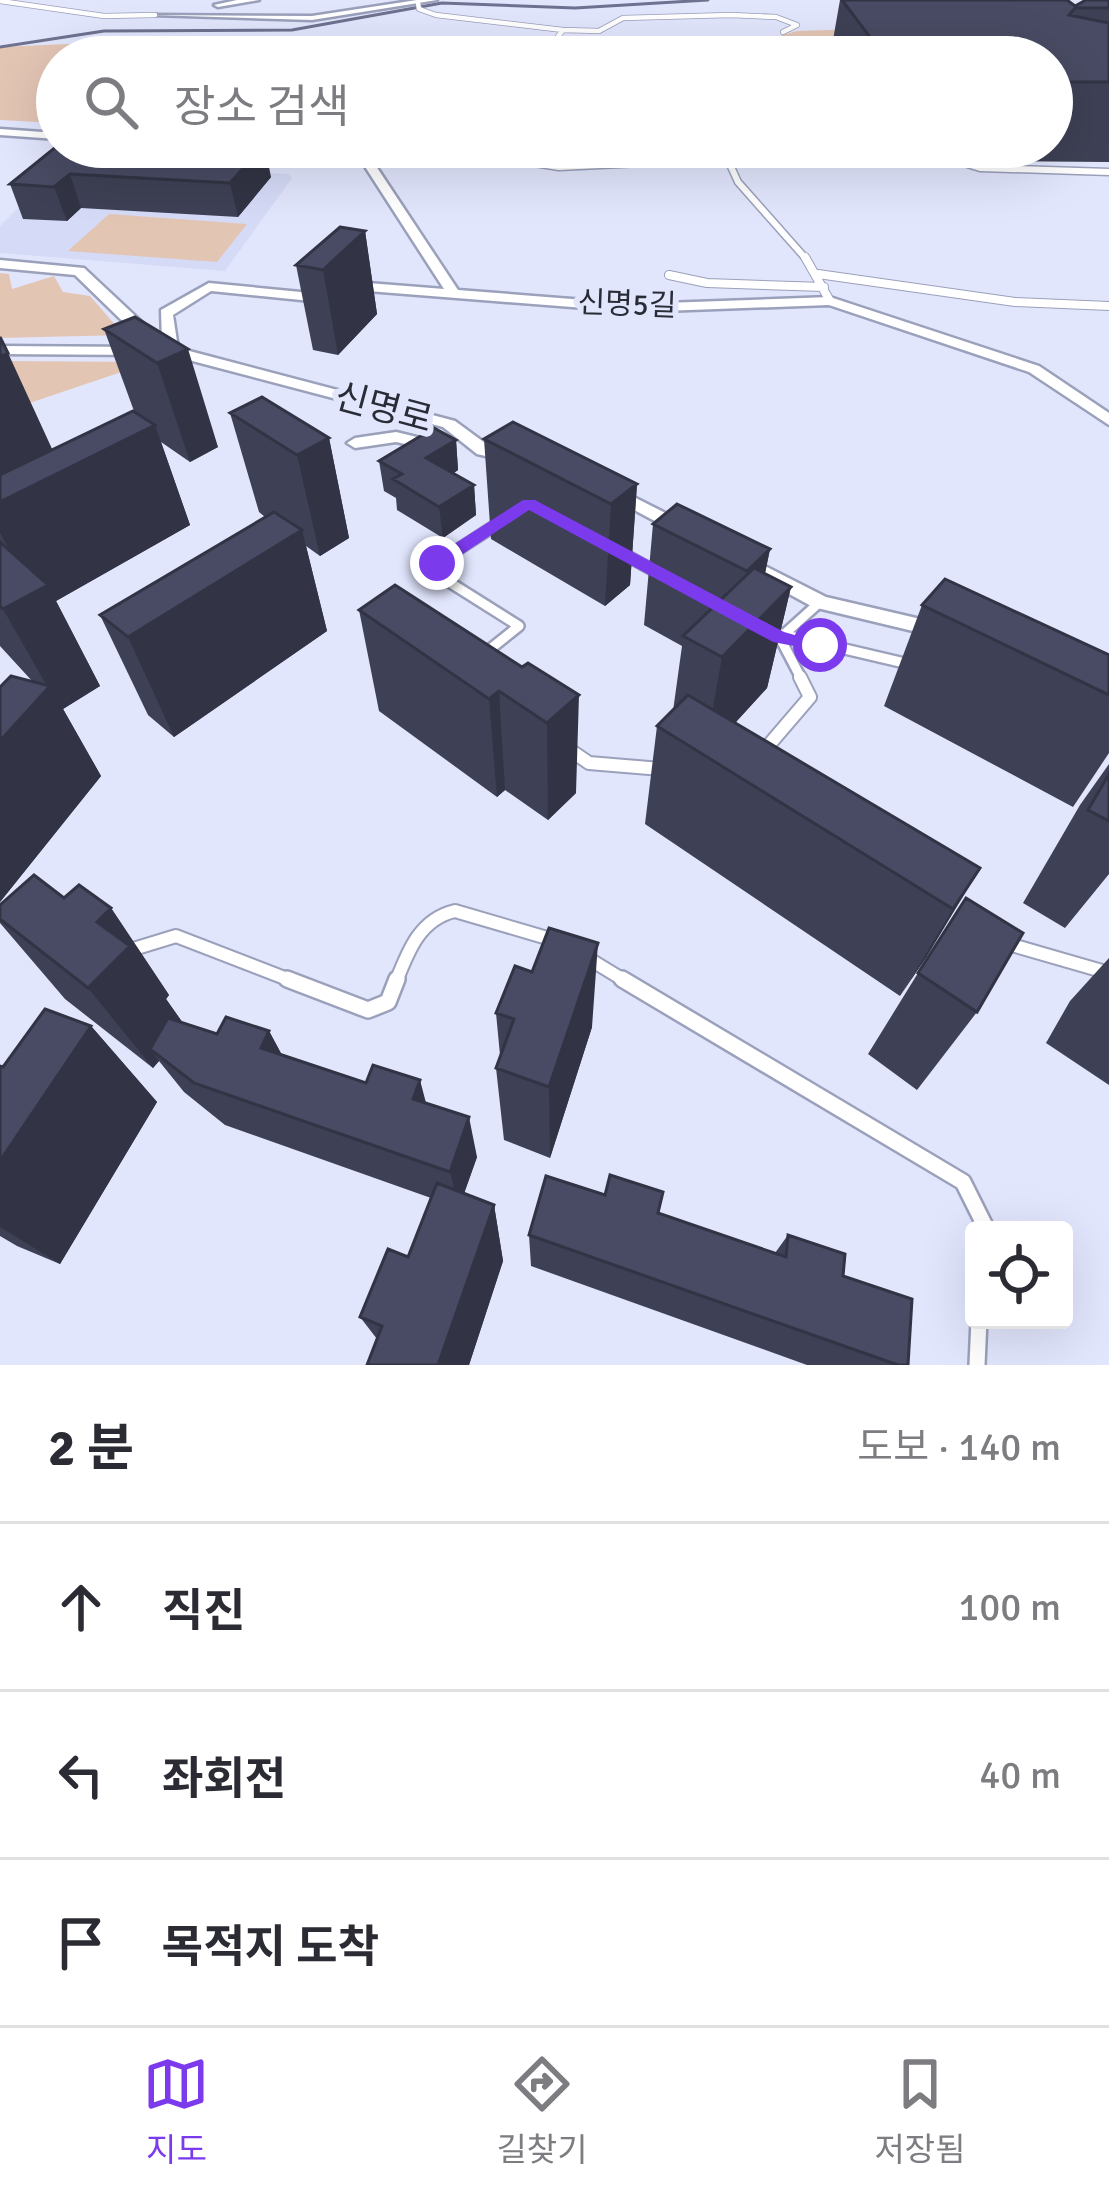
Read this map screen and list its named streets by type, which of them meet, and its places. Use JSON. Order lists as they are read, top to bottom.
{
  "streets": {
    "street": ["신명5길", "신명로"]
  },
  "crossings": [
    ["신명5길", "신명로"]
  ],
  "page": {
    "search": "장소 검색",
    "heading": ["2 분", "도보 · 140 m"],
    "list": [
      ["직진", "100 m"],
      ["좌회전", "40 m"],
      "목적지 도착"
    ],
    "nav": ["지도", "길찾기", "저장됨"]
  }
}
